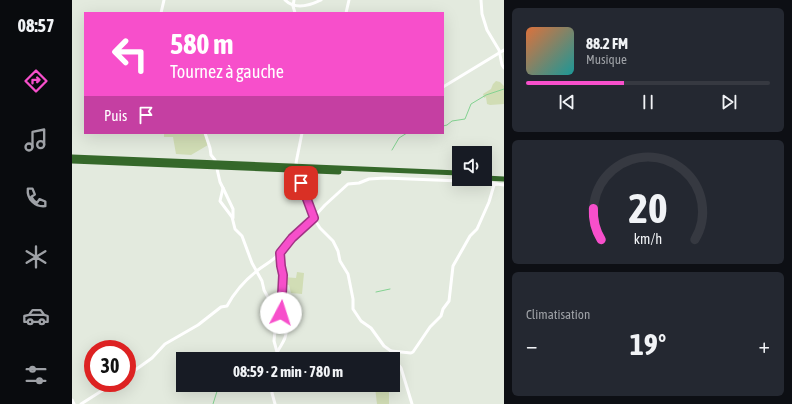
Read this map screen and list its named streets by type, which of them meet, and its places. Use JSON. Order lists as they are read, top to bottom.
{
  "page": {
    "tabs": "08:57",
    "turn": ["580 m", "Tournez à gauche"],
    "song": ["88.2 FM", "Musique"],
    "then": "Puis",
    "tile": "Climatisation",
    "heat": ["−", "19°", "+"],
    "limit": "30",
    "trip": "08:59 · 2 min · 780 m",
    "gauge": ["20", "km/h"]
  }
}
